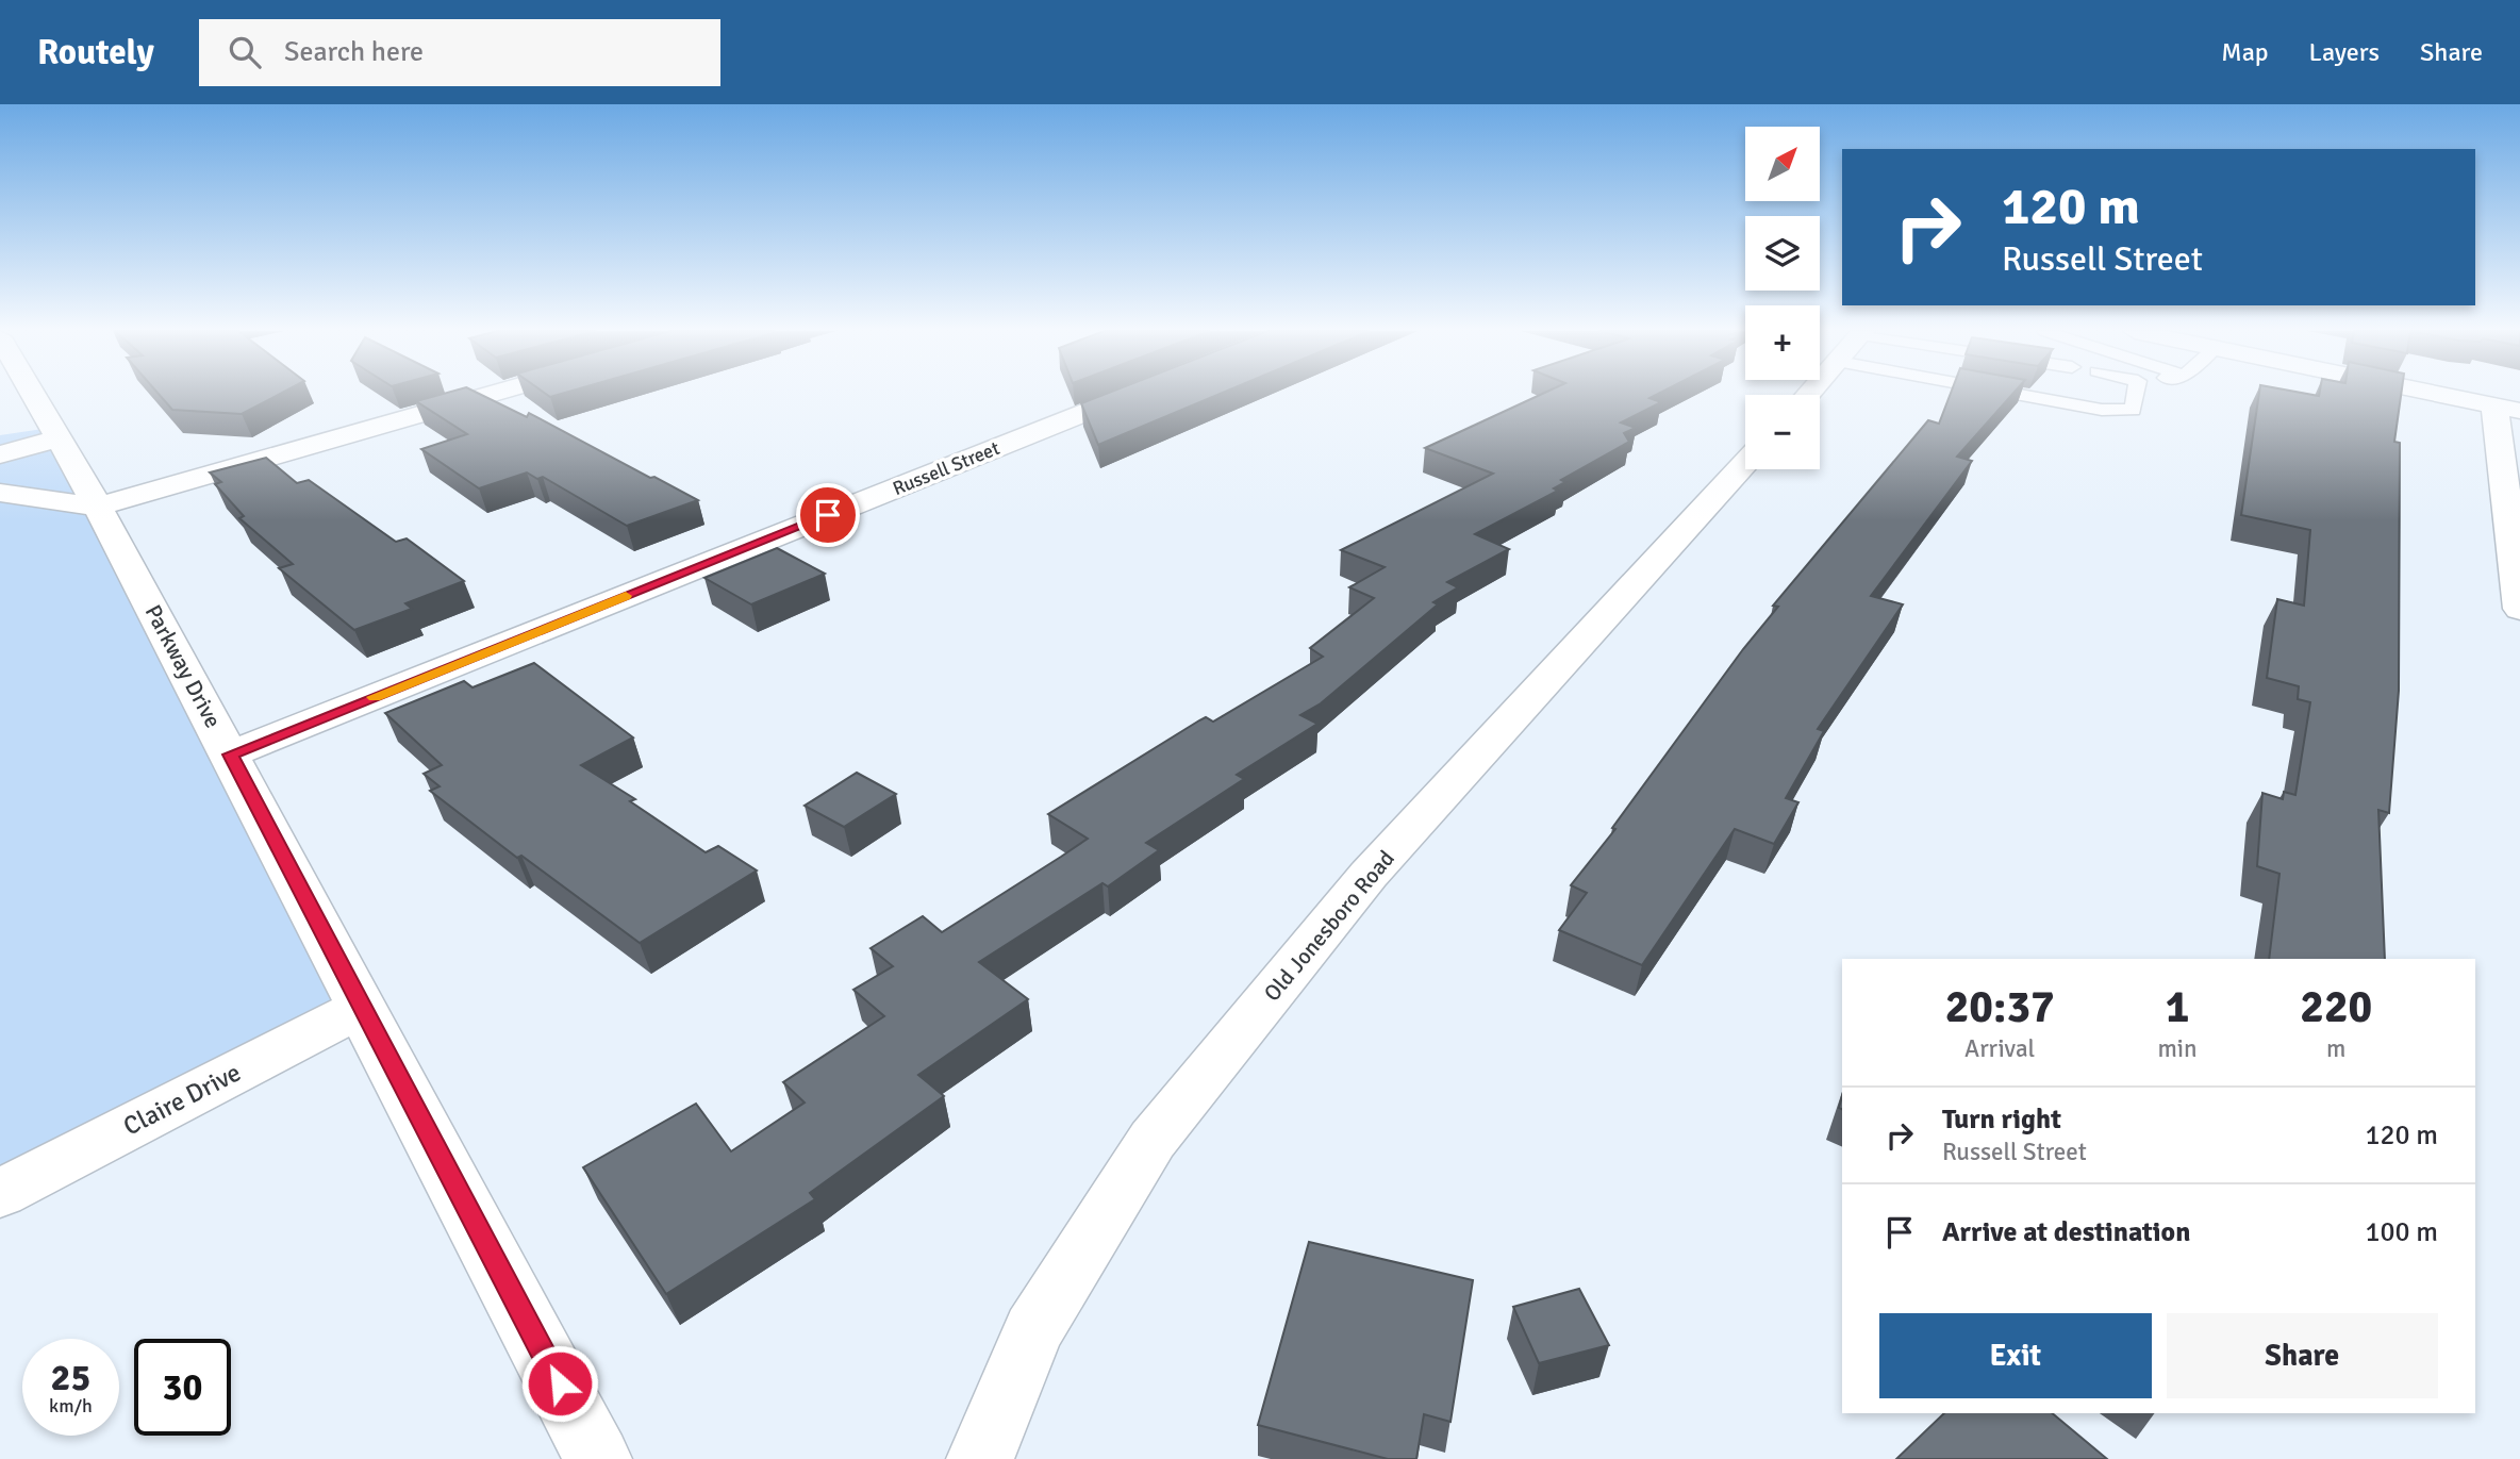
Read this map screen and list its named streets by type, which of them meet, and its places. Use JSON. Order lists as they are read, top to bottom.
{
  "streets": {
    "street": [
      "Russell Street",
      "Parkway Drive",
      "Old Jonesboro Road",
      "Claire Drive"
    ]
  },
  "crossings": [
    ["Russell Street", "Parkway Drive"],
    ["Parkway Drive", "Claire Drive"]
  ],
  "north": "top right",
  "page": {
    "header": "Routely",
    "search": "Search here",
    "nav": ["Map", "Layers", "Share"],
    "map_buttons": ["+", "−"],
    "turn": ["120 m", "Russell Street"],
    "eta": [
      "20:37",
      "Arrival",
      "1",
      "min",
      "220",
      "m"
    ],
    "list": [
      {
        "name": "Turn right",
        "note": "Russell Street",
        "value": "120 m"
      },
      {
        "name": "Arrive at destination",
        "value": "100 m"
      }
    ],
    "buttons": ["Exit", "Share"],
    "speed": "25 km/h",
    "limit": "30"
  }
}
